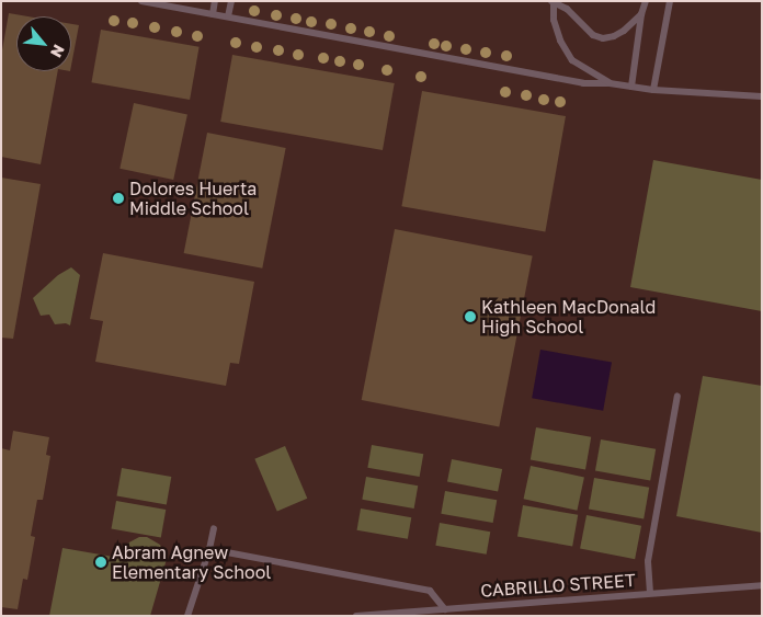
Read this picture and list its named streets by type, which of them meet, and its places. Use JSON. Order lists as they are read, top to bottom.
{
  "streets": {
    "lane": ["CABRILLO STREET"]
  },
  "places": ["Dolores Huerta Middle School", "Kathleen MacDonald High School", "Abram Agnew Elementary School"],
  "north": "bottom right"
}
